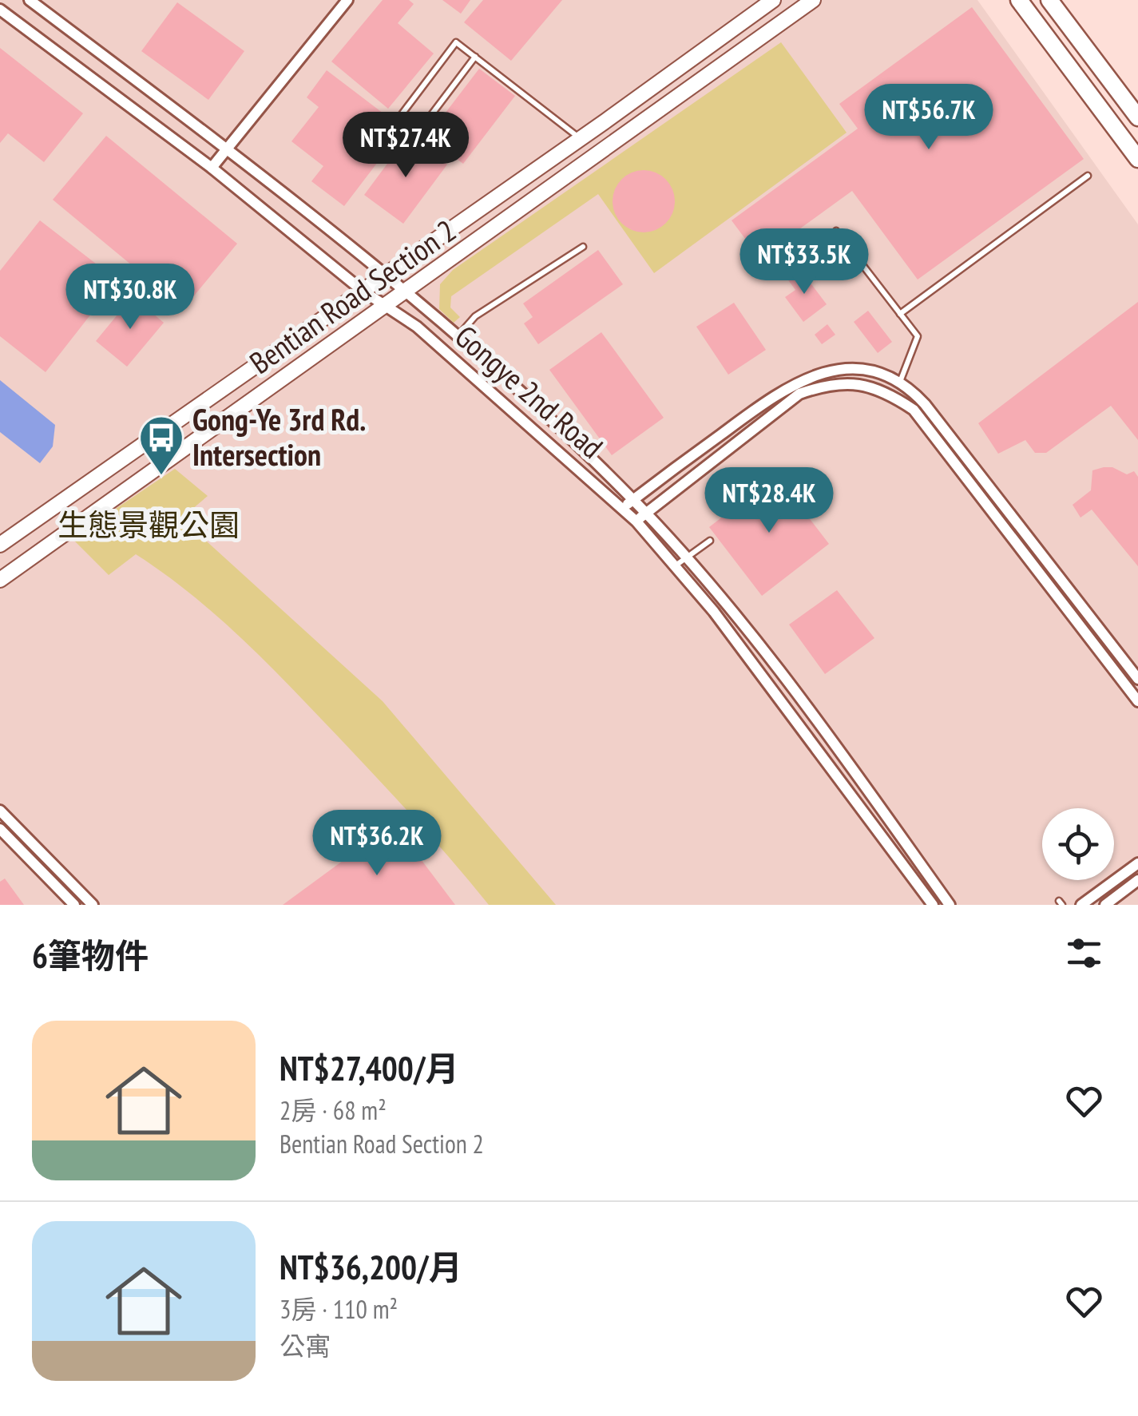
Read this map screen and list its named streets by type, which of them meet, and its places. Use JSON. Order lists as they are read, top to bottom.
{
  "streets": {
    "street": ["Bentian Road Section 2", "Gongye 2nd Road"]
  },
  "crossings": [
    ["Bentian Road Section 2", "Gongye 2nd Road"]
  ],
  "parks": ["生態景觀公園"],
  "places": {
    "bus stop": ["Gong-Ye 3rd Rd. Intersection"]
  },
  "page": {
    "price": [
      "NT$56.7K",
      "NT$27.4K",
      "NT$33.5K",
      "NT$30.8K",
      "NT$28.4K",
      "NT$36.2K"
    ],
    "heading": "6筆物件",
    "list": [
      {
        "name": "NT$27,400/月",
        "note": "2房 · 68 m² · Bentian Road Section 2"
      },
      {
        "name": "NT$36,200/月",
        "note": "3房 · 110 m² · 公寓"
      }
    ]
  }
}
